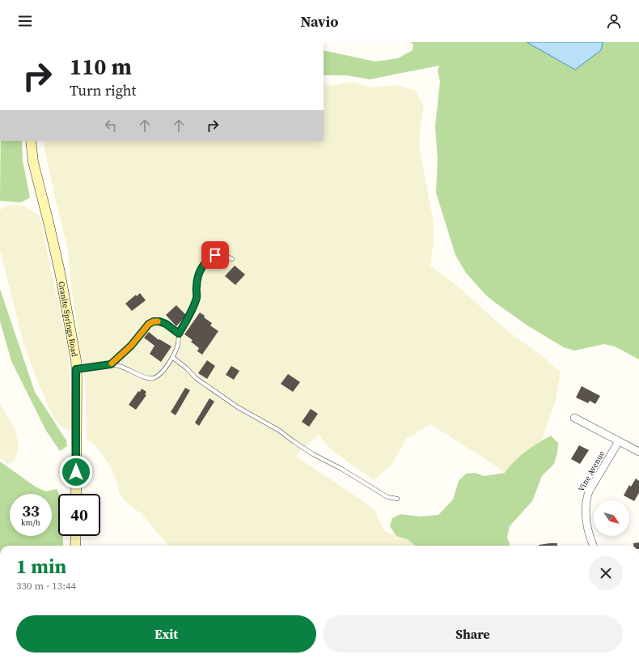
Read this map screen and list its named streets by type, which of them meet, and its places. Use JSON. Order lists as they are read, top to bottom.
{
  "streets": {
    "street": ["Granite Springs Road", "Vine Avenue"]
  },
  "north": "bottom right",
  "page": {
    "header": "Navio",
    "turn": ["110 m", "Turn right"],
    "speed": "33 km/h",
    "limit": "40",
    "heading": ["1 min", "330 m · 13:44"],
    "buttons": ["Exit", "Share"]
  }
}
